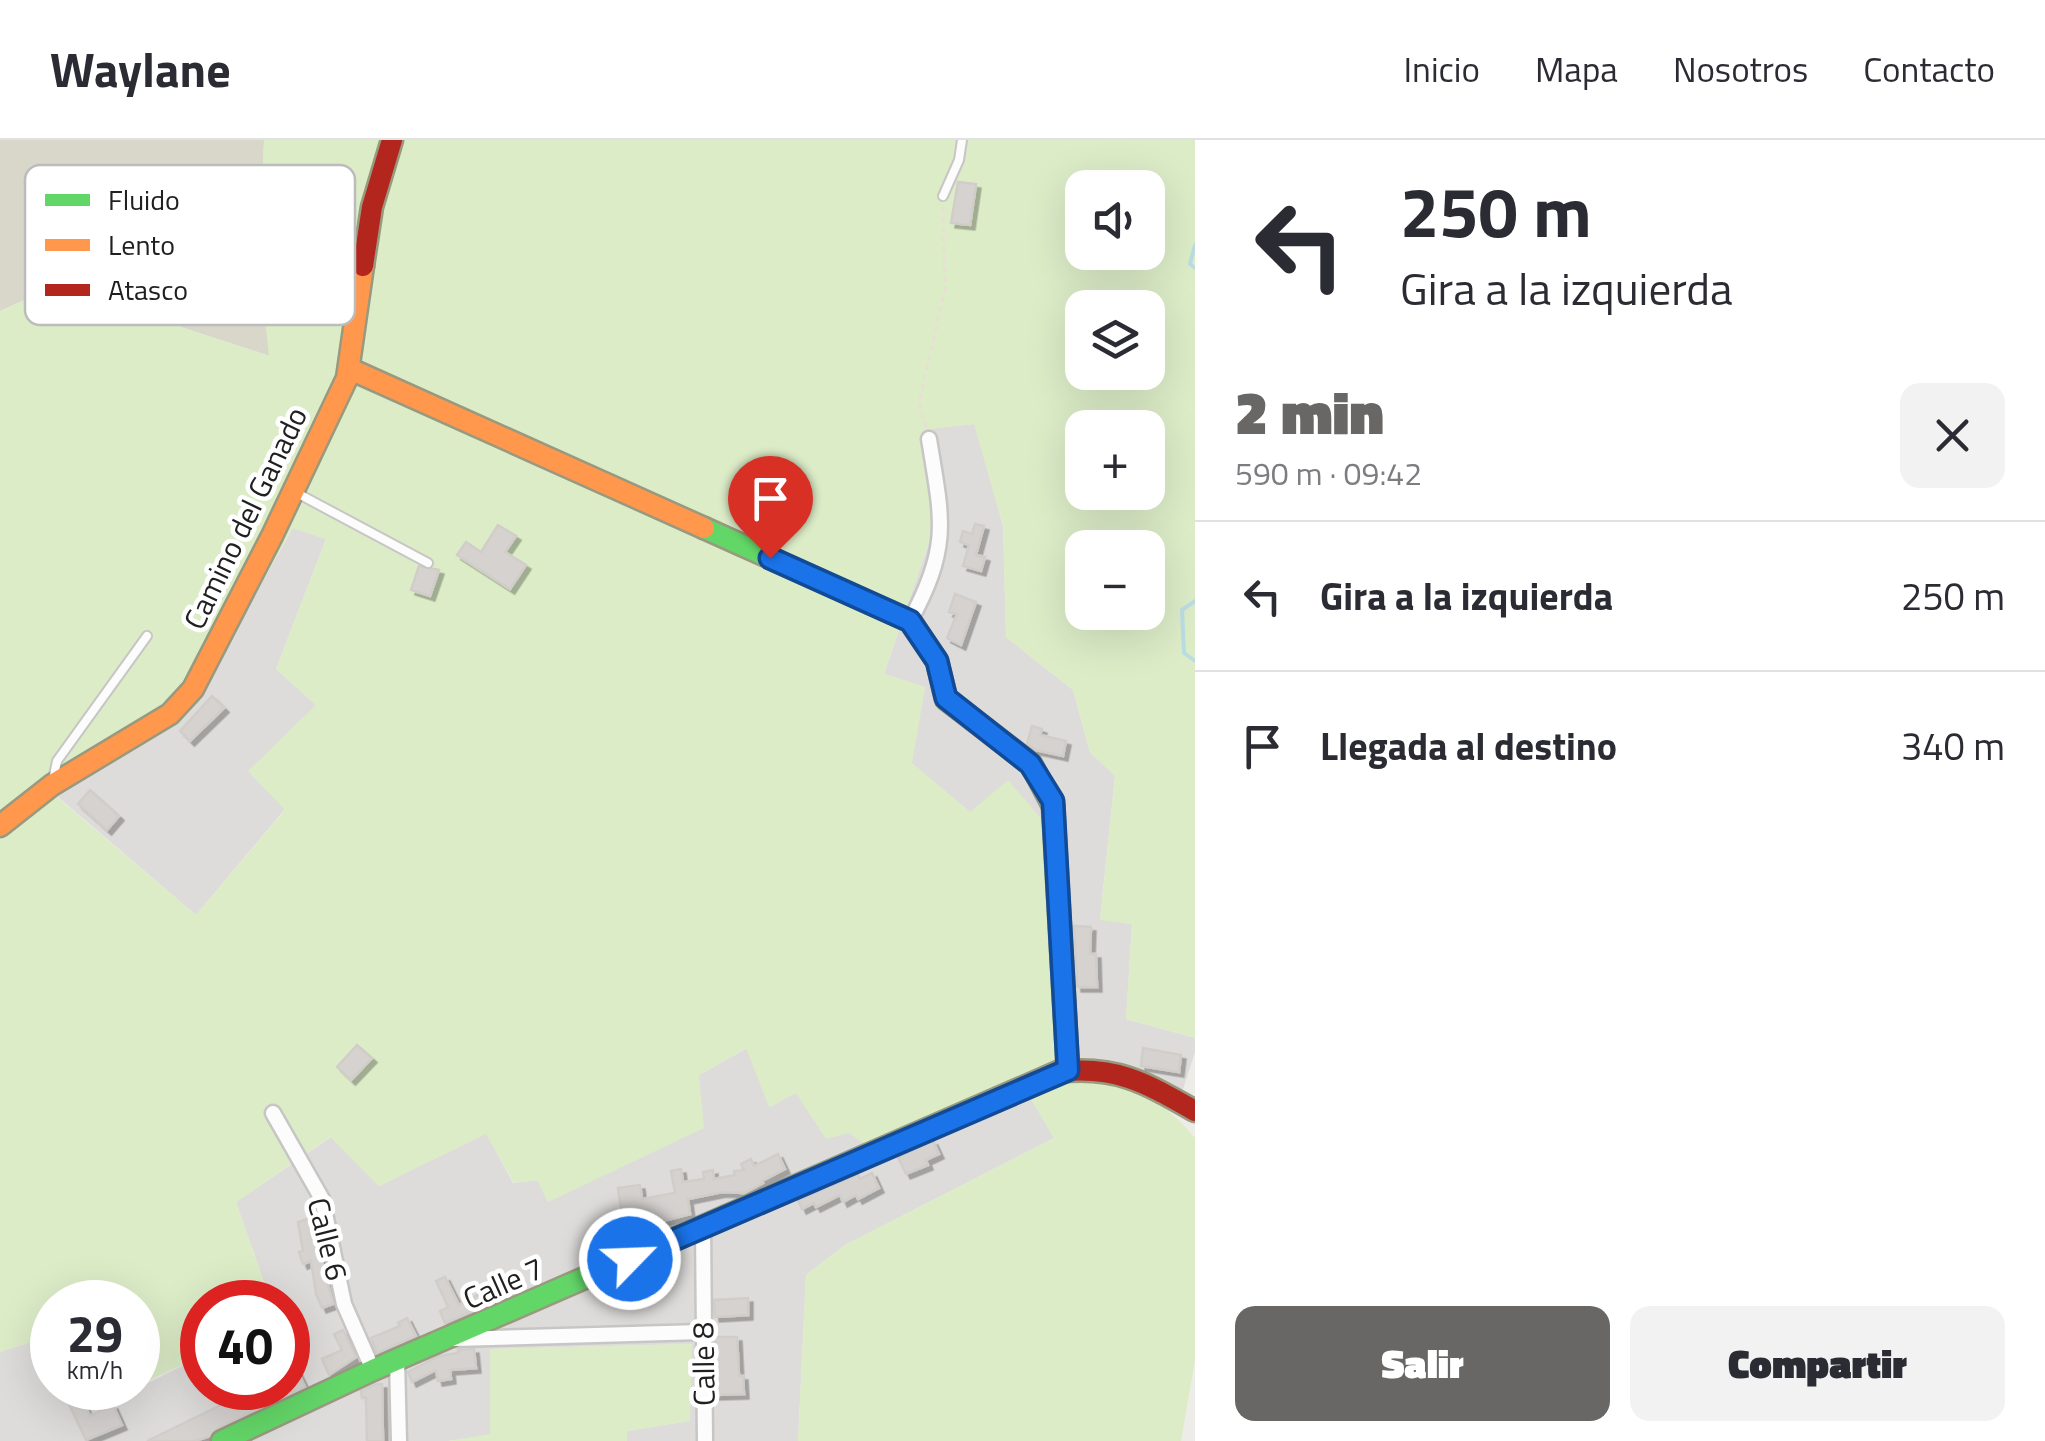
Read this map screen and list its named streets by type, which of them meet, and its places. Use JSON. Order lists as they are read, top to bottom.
{
  "streets": {
    "street": [
      "Camino del Ganado",
      "Calle 6",
      "Calle 7",
      "Calle 8"
    ]
  },
  "crossings": [
    ["Calle 6", "Calle 7"],
    ["Calle 7", "Calle 8"]
  ],
  "legend": ["Fluido", "Lento", "Atasco"],
  "page": {
    "header": "Waylane",
    "nav": [
      "Inicio",
      "Mapa",
      "Nosotros",
      "Contacto"
    ],
    "turn": ["250 m", "Gira a la izquierda"],
    "map_buttons": ["+", "−"],
    "heading": ["2 min", "590 m · 09:42"],
    "list": [
      {
        "name": "Gira a la izquierda",
        "value": "250 m"
      },
      {
        "name": "Llegada al destino",
        "value": "340 m"
      }
    ],
    "speed": "29 km/h",
    "limit": "40",
    "buttons": ["Salir", "Compartir"]
  }
}
